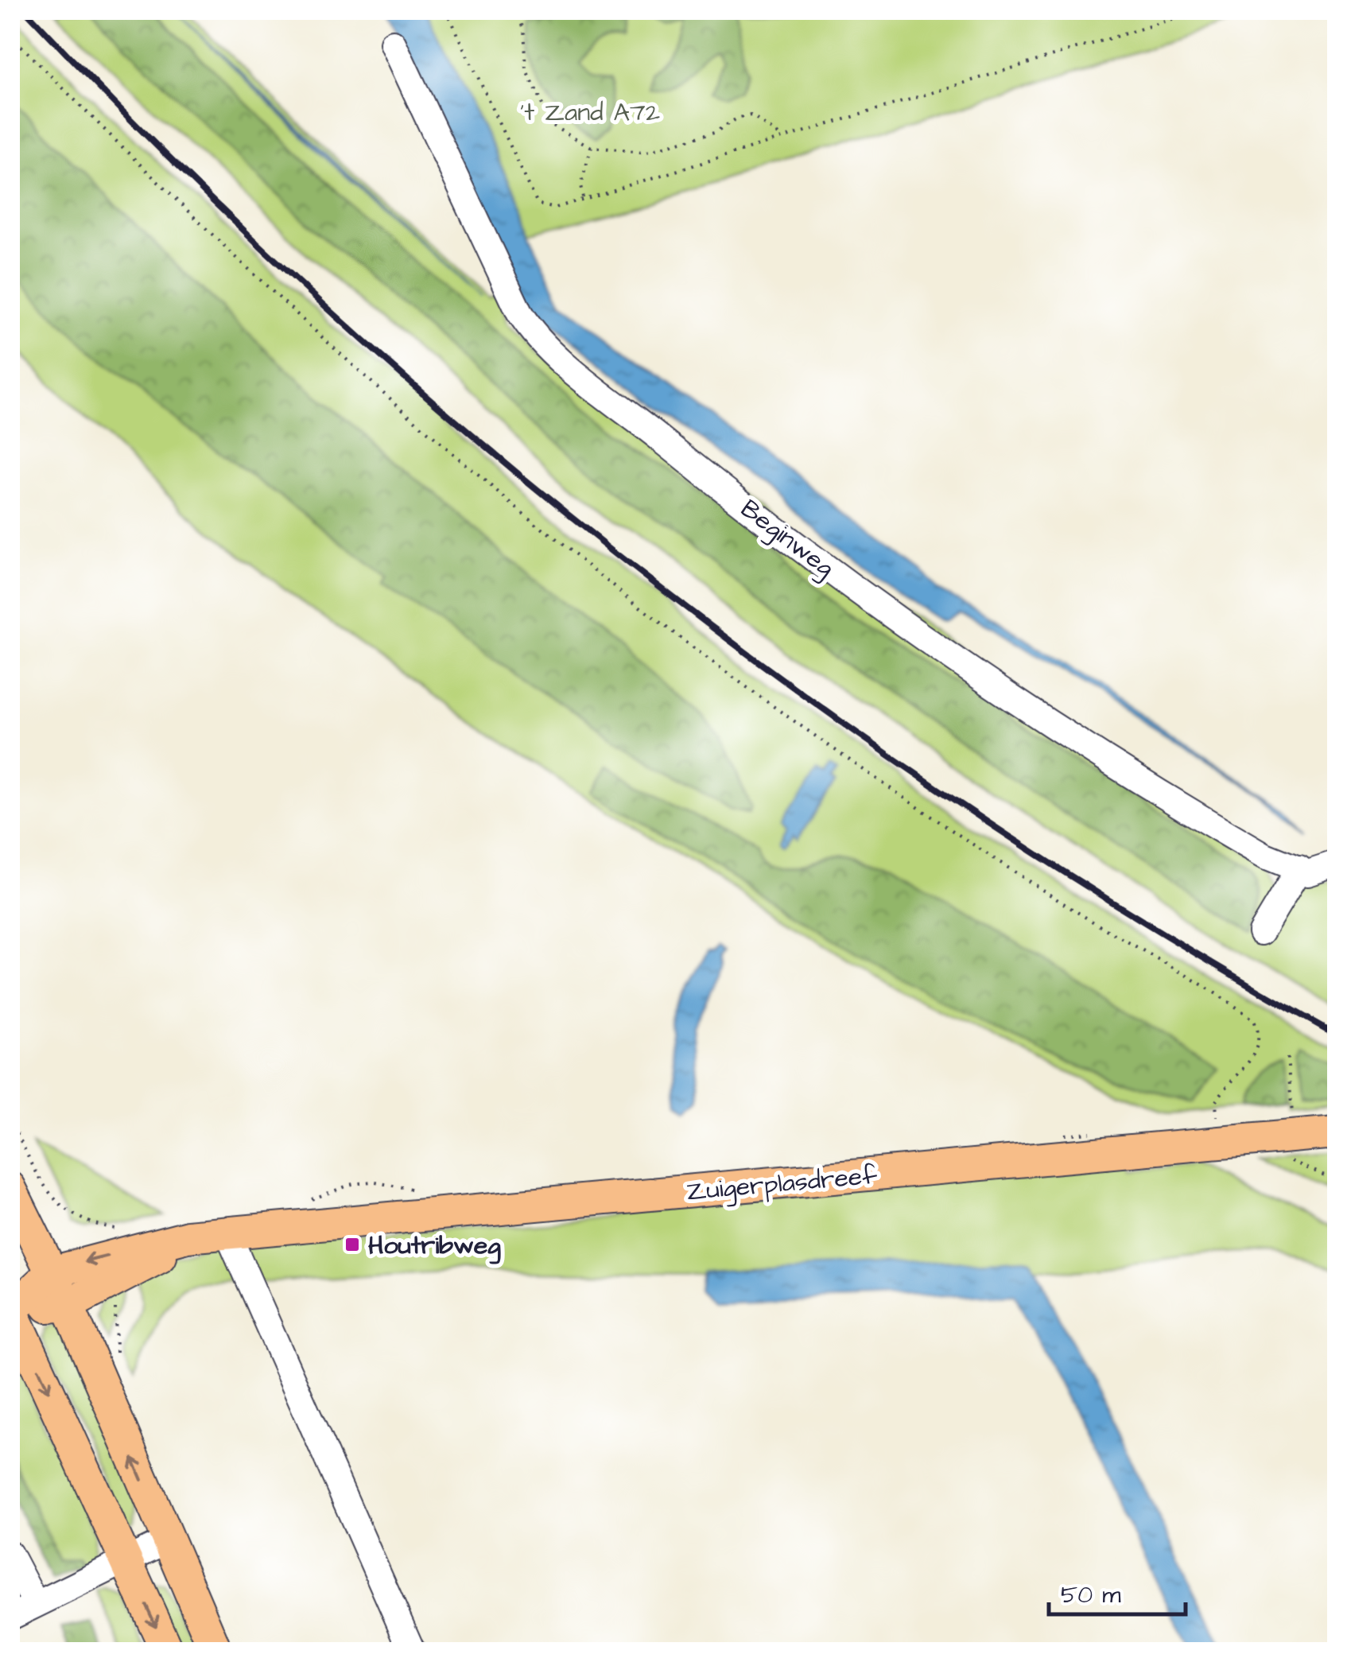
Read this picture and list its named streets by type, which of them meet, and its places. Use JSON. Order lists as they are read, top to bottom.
{
  "streets": {
    "main road": ["Zuigerplasdreef"],
    "street": ["Beginweg"]
  },
  "parks": ["'t Zand A72"],
  "places": {
    "transit": ["Houtribweg"]
  },
  "scale_bar": "50 m"
}
